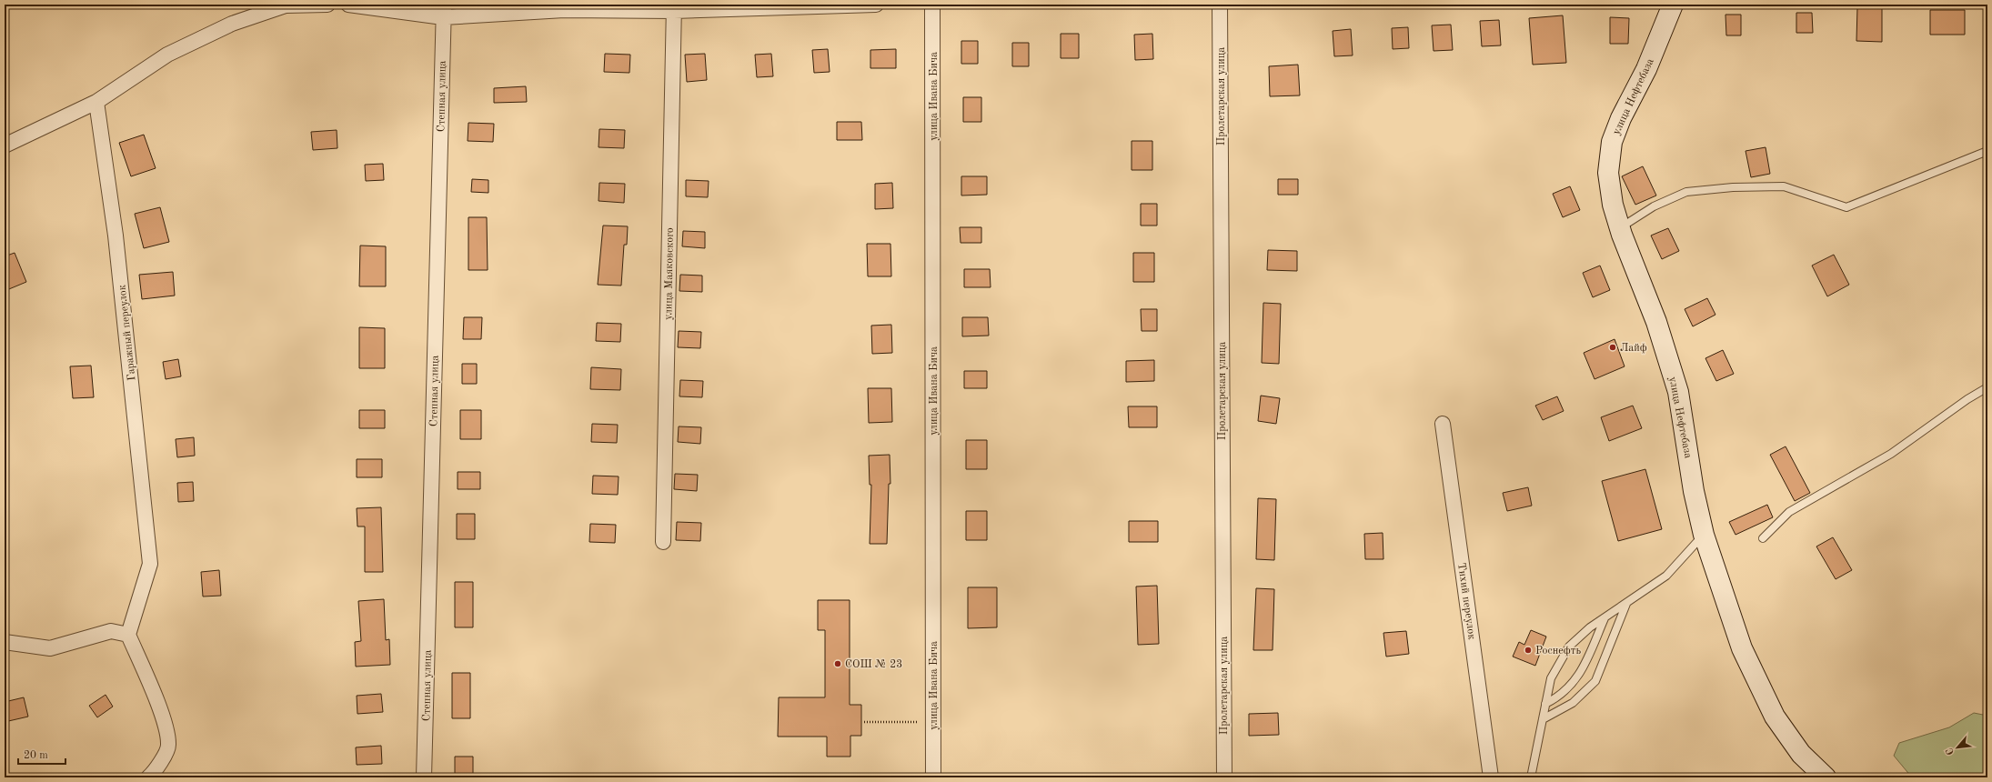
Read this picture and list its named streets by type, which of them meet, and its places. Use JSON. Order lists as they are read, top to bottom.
{
  "streets": {
    "main road": ["улица Нефтебаза"],
    "street": [
      "Степная улица",
      "улица Ивана Бича",
      "Пролетарская улица",
      "улица Маяковского",
      "Гаражный переулок",
      "Тихий переулок"
    ]
  },
  "places": ["Лайф", "Роснефть", "СОШ № 23"],
  "scale_bar": "20 m",
  "north": "bottom left"
}
